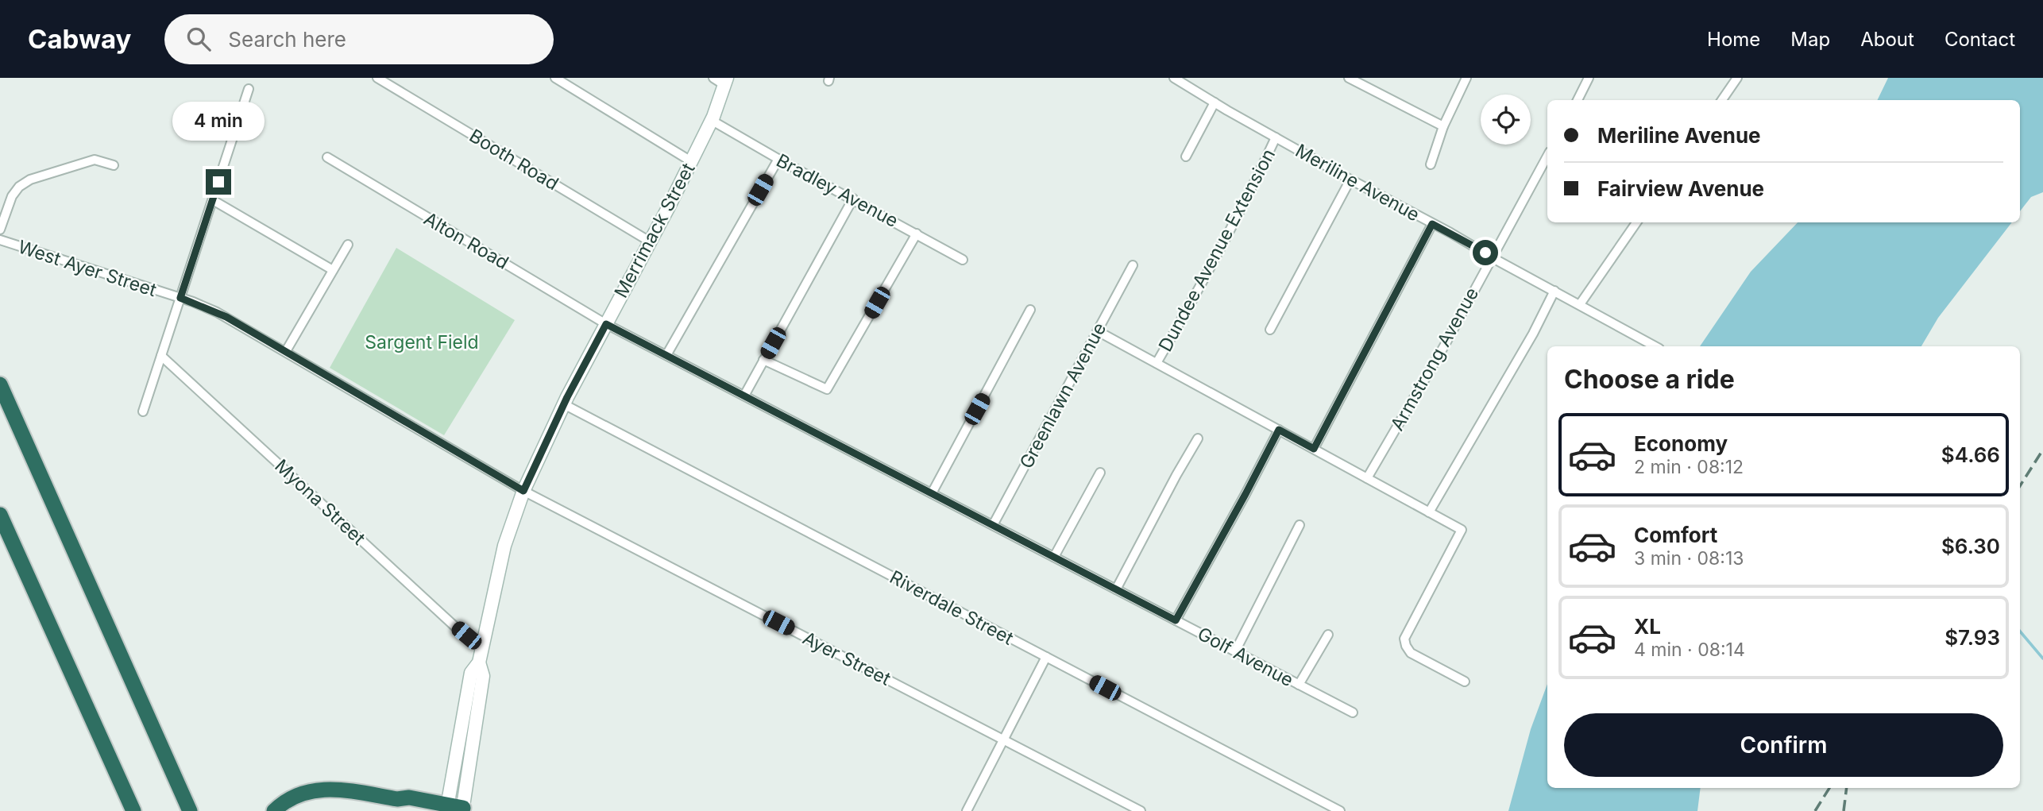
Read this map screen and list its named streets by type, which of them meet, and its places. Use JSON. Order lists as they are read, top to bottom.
{
  "streets": {
    "main road": ["Merrimack Street"],
    "street": [
      "Booth Road",
      "Meriline Avenue",
      "Bradley Avenue",
      "Alton Road",
      "Dundee Avenue Extension",
      "West Ayer Street",
      "Armstrong Avenue",
      "Greenlawn Avenue",
      "Myona Street",
      "Riverdale Street",
      "Golf Avenue",
      "Ayer Street"
    ]
  },
  "crossings": [
    ["Booth Road", "Merrimack Street"],
    ["Meriline Avenue", "Dundee Avenue Extension"],
    ["Meriline Avenue", "Armstrong Avenue"],
    ["Bradley Avenue", "Merrimack Street"],
    ["Merrimack Street", "Alton Road"],
    ["Merrimack Street", "West Ayer Street"],
    ["Merrimack Street", "Myona Street"],
    ["Merrimack Street", "Riverdale Street"],
    ["Merrimack Street", "Golf Avenue"],
    ["Merrimack Street", "Ayer Street"],
    ["Alton Road", "Golf Avenue"],
    ["West Ayer Street", "Ayer Street"],
    ["Greenlawn Avenue", "Golf Avenue"]
  ],
  "parks": ["Sargent Field"],
  "page": {
    "header": "Cabway",
    "search": "Search here",
    "nav": [
      "Home",
      "Map",
      "About",
      "Contact"
    ],
    "banner": ["Meriline Avenue", "Fairview Avenue"],
    "bubble": "4 min",
    "heading": "Choose a ride",
    "list": [
      {
        "name": "Economy",
        "note": "2 min · 08:12",
        "value": "$4.66"
      },
      {
        "name": "Comfort",
        "note": "3 min · 08:13",
        "value": "$6.30"
      },
      {
        "name": "XL",
        "note": "4 min · 08:14",
        "value": "$7.93"
      }
    ],
    "buttons": "Confirm"
  }
}
